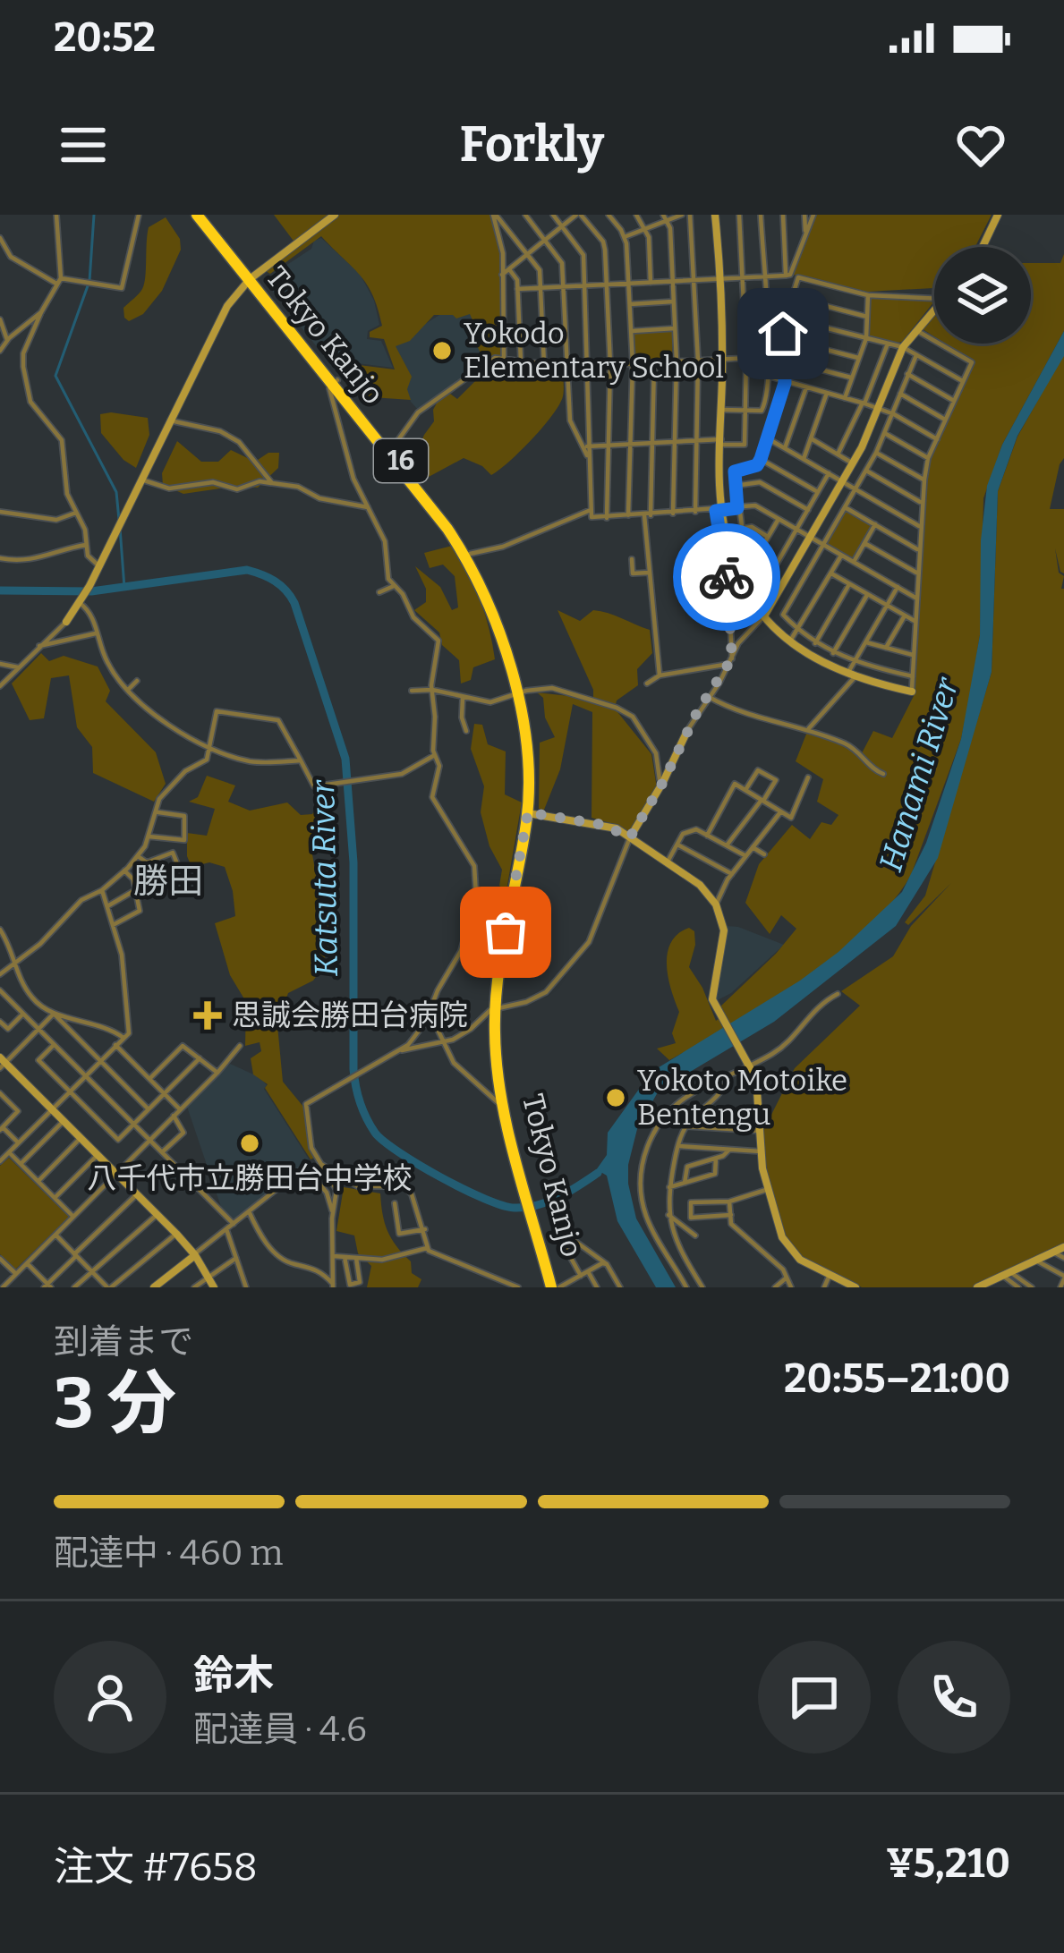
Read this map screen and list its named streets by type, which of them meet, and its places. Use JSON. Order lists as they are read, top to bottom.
{
  "streets": {
    "highway": ["Tokyo Kanjo", "16"]
  },
  "districts": ["勝田"],
  "water": ["Hanami River", "Katsuta River"],
  "places": {
    "other": ["Yokodo Elementary School", "Yokoto Motoike Bentengu", "八千代市立勝田台中学校"],
    "health": ["思誠会勝田台病院"]
  },
  "page": {
    "status": "20:52",
    "header": "Forkly",
    "heading": ["3 分", "到着まで", "20:55–21:00"],
    "panel": [
      "鈴木",
      "配達員 · 4.6",
      "注文 #7658",
      "¥5,210"
    ],
    "bar": "配達中 · 460 m"
  }
}
